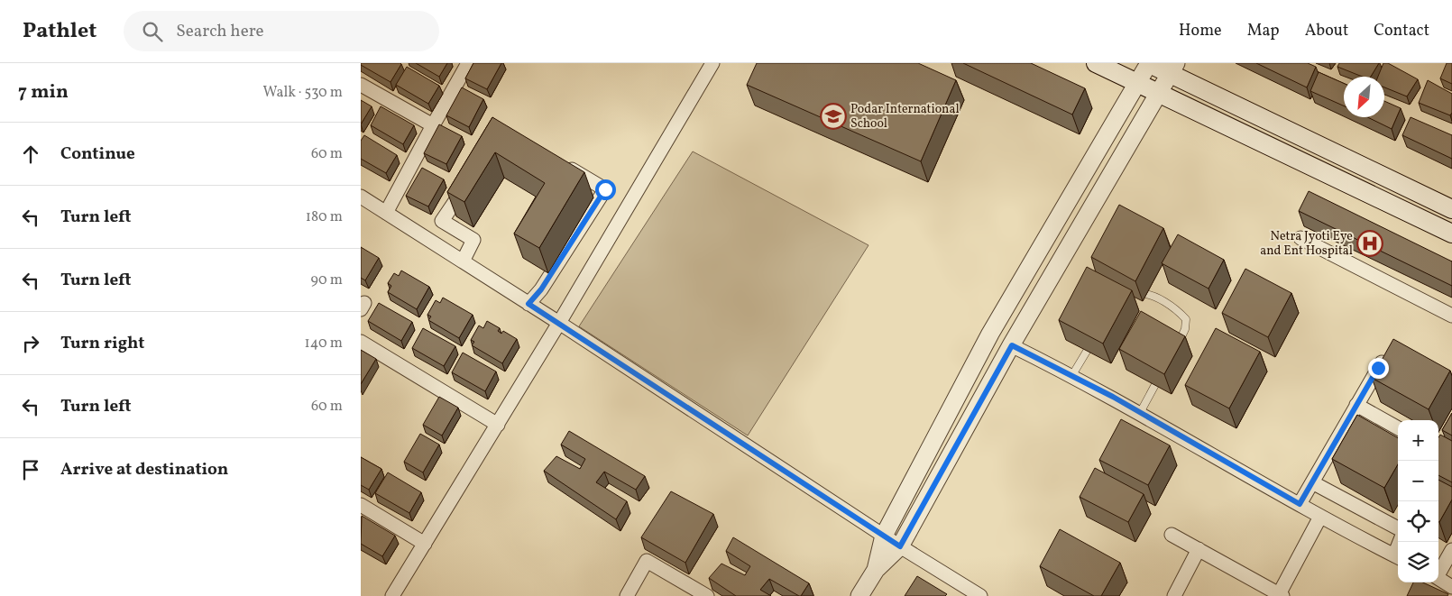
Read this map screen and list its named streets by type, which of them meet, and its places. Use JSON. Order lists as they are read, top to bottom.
{
  "places": {
    "school or university": ["Podar International School"],
    "hospital": ["Netra Jyoti Eye and Ent Hospital"]
  },
  "north": "bottom left",
  "page": {
    "header": "Pathlet",
    "search": "Search here",
    "nav": [
      "Home",
      "Map",
      "About",
      "Contact"
    ],
    "heading": ["7 min", "Walk · 530 m"],
    "list": [
      ["Continue", "60 m"],
      ["Turn left", "180 m"],
      ["Turn left", "90 m"],
      ["Turn right", "140 m"],
      ["Turn left", "60 m"],
      "Arrive at destination"
    ],
    "map_buttons": ["+", "−"]
  }
}
